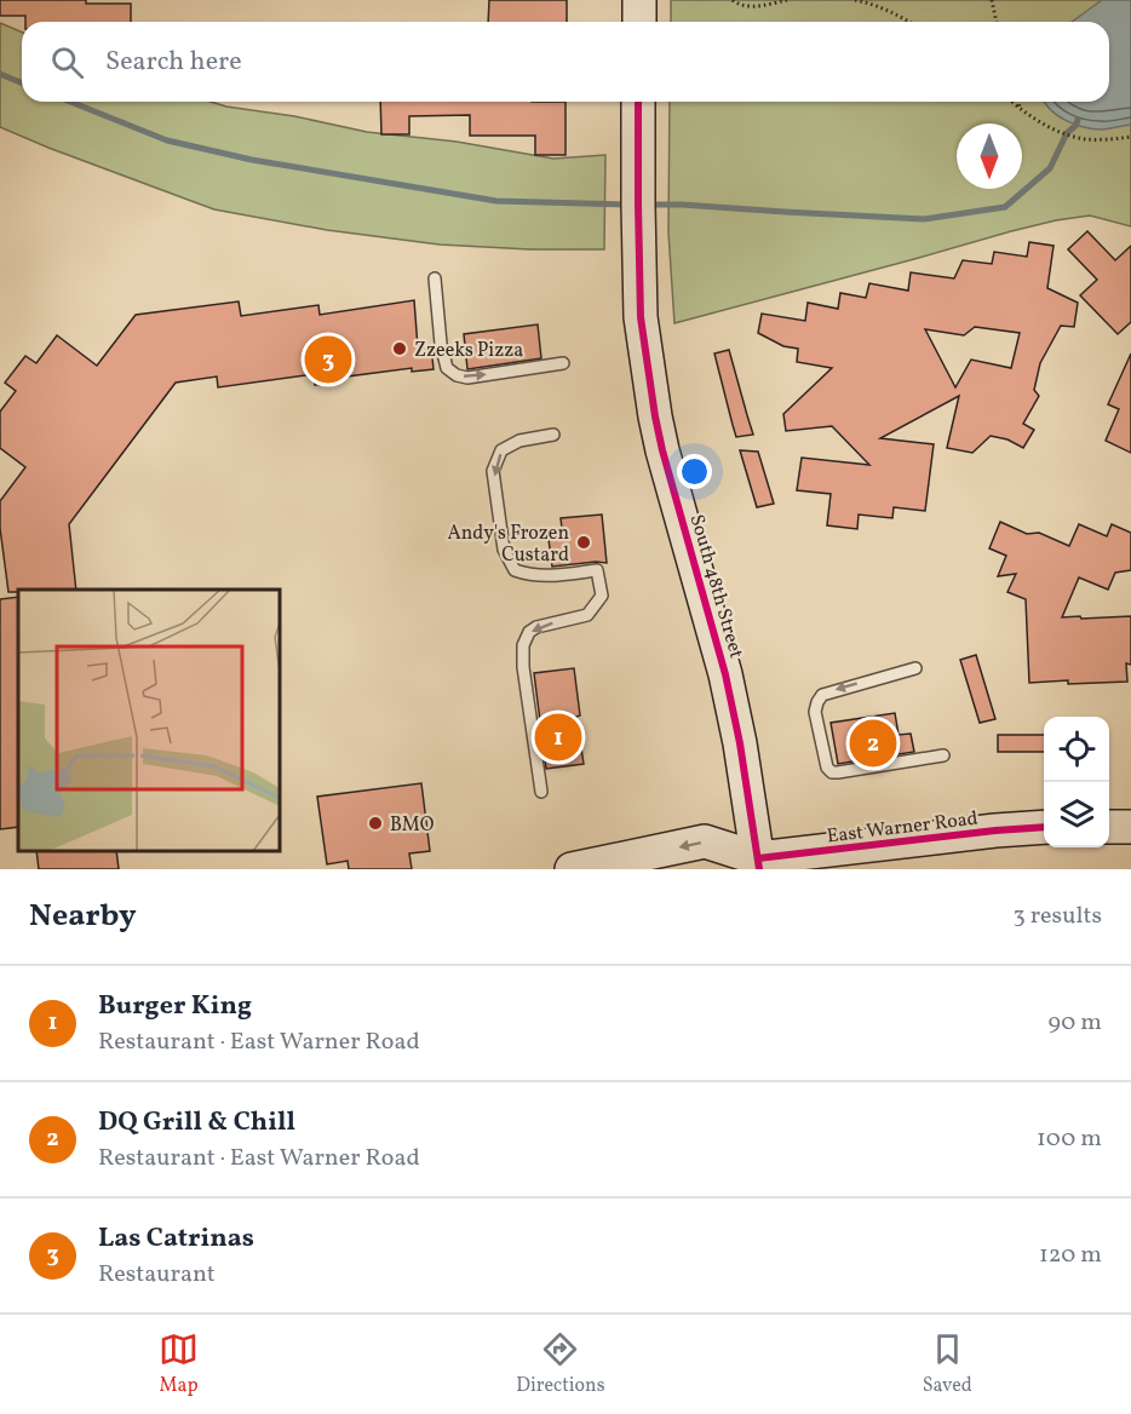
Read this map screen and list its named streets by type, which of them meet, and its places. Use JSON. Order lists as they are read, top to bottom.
{
  "streets": {
    "main road": ["South 48th Street", "East Warner Road"]
  },
  "crossings": [
    ["South 48th Street", "East Warner Road"]
  ],
  "one_way": ["East Warner Road"],
  "places": ["Zzeeks Pizza", "Andy's Frozen Custard", "BMO"],
  "north": "bottom",
  "page": {
    "search": "Search here",
    "pins": ["3", "1", "2"],
    "heading": ["Nearby", "3 results"],
    "list": [
      {
        "mark": "1",
        "name": "Burger King",
        "note": "Restaurant · East Warner Road",
        "value": "90 m"
      },
      {
        "mark": "2",
        "name": "DQ Grill & Chill",
        "note": "Restaurant · East Warner Road",
        "value": "100 m"
      },
      {
        "mark": "3",
        "name": "Las Catrinas",
        "note": "Restaurant",
        "value": "120 m"
      }
    ],
    "nav": ["Map", "Directions", "Saved"]
  }
}
